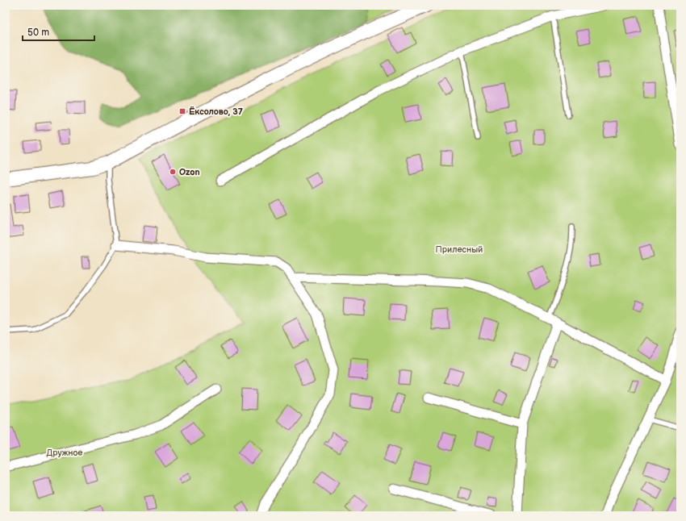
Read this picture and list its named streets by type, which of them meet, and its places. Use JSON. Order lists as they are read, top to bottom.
{
  "parks": ["Прилесный", "Дружное"],
  "places": {
    "transit": ["Ёксолово, 37"],
    "other": ["Ozon"]
  },
  "scale_bar": "50 m"
}
